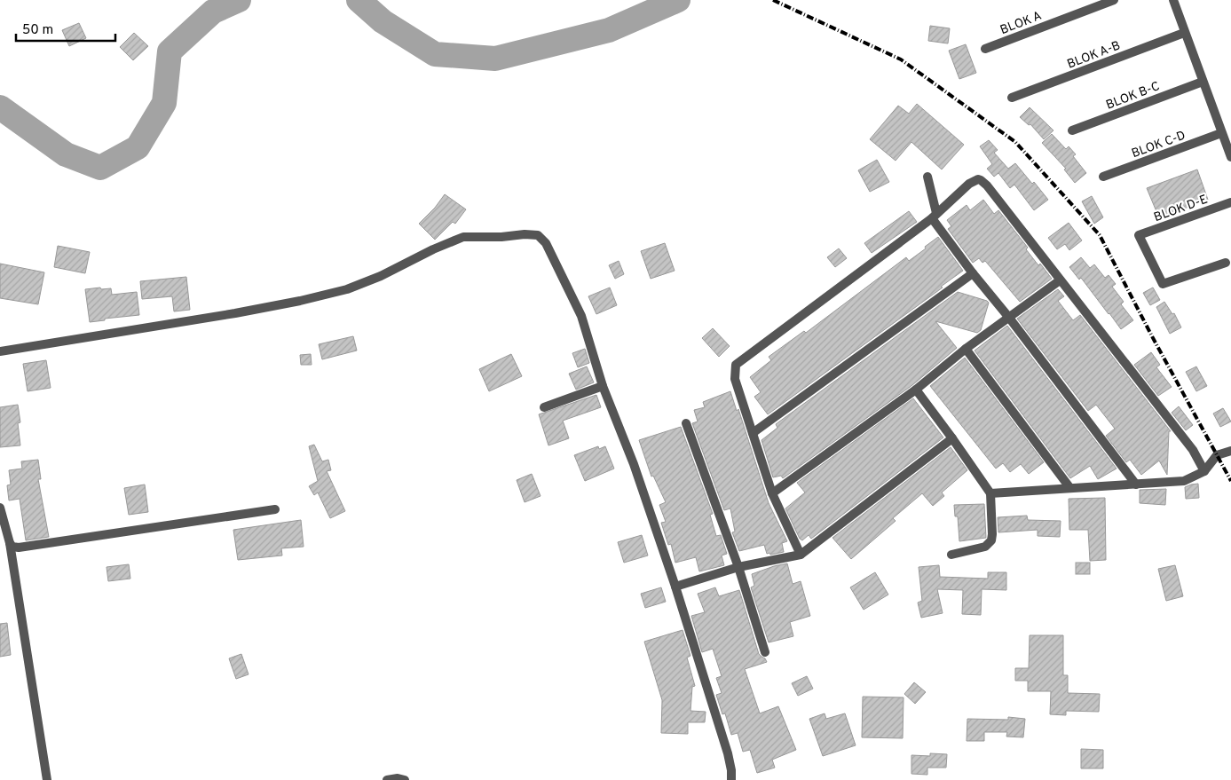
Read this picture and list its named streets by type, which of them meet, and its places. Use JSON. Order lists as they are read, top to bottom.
{
  "streets": {
    "street": [
      "BLOK A",
      "BLOK A-B",
      "BLOK B-C",
      "BLOK C-D",
      "BLOK D-E"
    ]
  },
  "scale_bar": "50 m"
}
